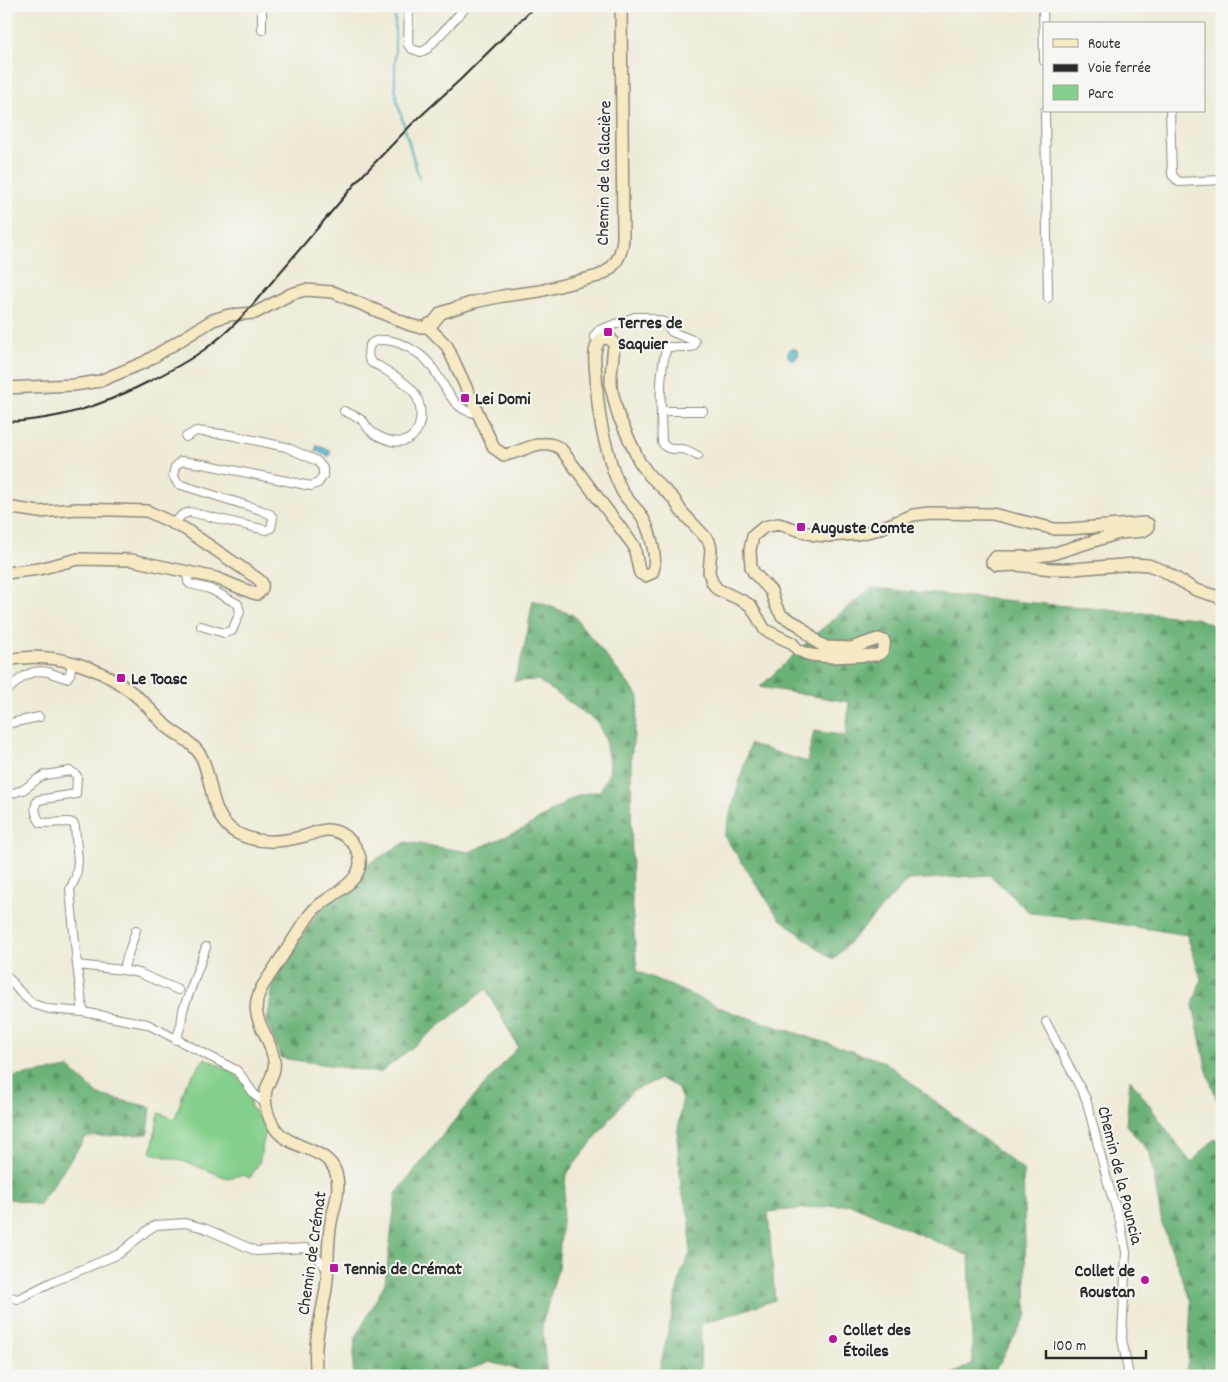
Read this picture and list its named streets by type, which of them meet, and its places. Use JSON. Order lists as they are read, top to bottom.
{
  "streets": {
    "street": ["Chemin de la Glacière", "Chemin de la Pouncia", "Chemin de Crémat"]
  },
  "places": {
    "transit": [
      "Terres de Saquier",
      "Lei Domi",
      "Auguste Comte",
      "Le Toasc",
      "Tennis de Crémat"
    ],
    "other": ["Collet de Roustan", "Collet des Étoiles"]
  },
  "legend": ["Route", "Voie ferrée", "Parc"],
  "scale_bar": "100 m"
}
